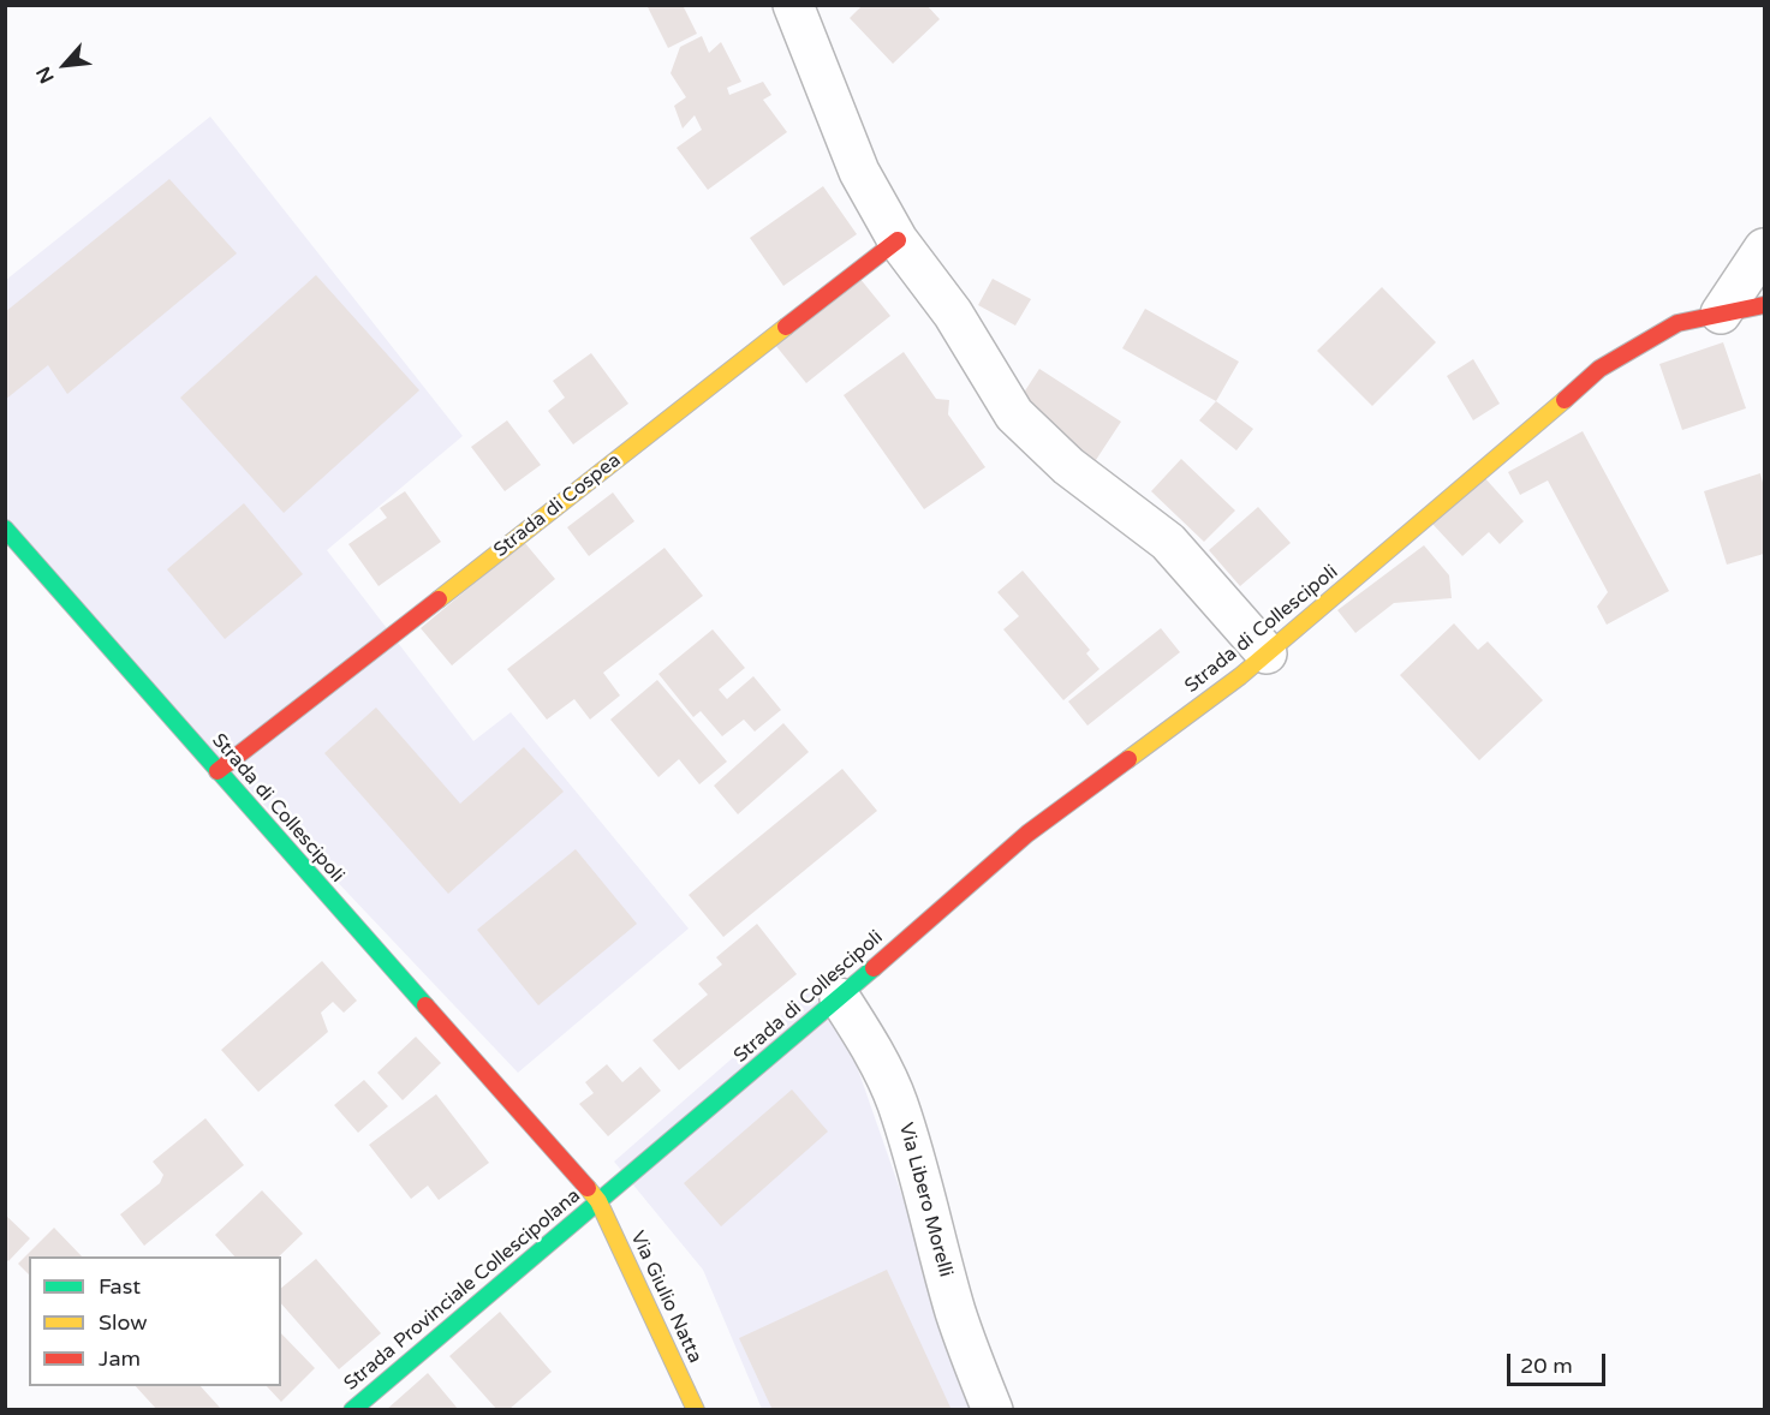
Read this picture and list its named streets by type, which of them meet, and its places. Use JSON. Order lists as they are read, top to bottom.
{
  "streets": {
    "street": [
      "Strada di Cospea",
      "Strada di Collescipoli",
      "Via Libero Morelli",
      "Strada Provinciale Collescipolana",
      "Via Giulio Natta"
    ]
  },
  "crossings": [
    ["Strada di Cospea", "Strada di Collescipoli"],
    ["Strada di Collescipoli", "Via Libero Morelli"],
    ["Strada di Collescipoli", "Strada Provinciale Collescipolana"],
    ["Strada di Collescipoli", "Via Giulio Natta"],
    ["Strada Provinciale Collescipolana", "Via Giulio Natta"]
  ],
  "legend": ["Fast", "Slow", "Jam"],
  "scale_bar": "20 m",
  "north": "bottom left"
}
